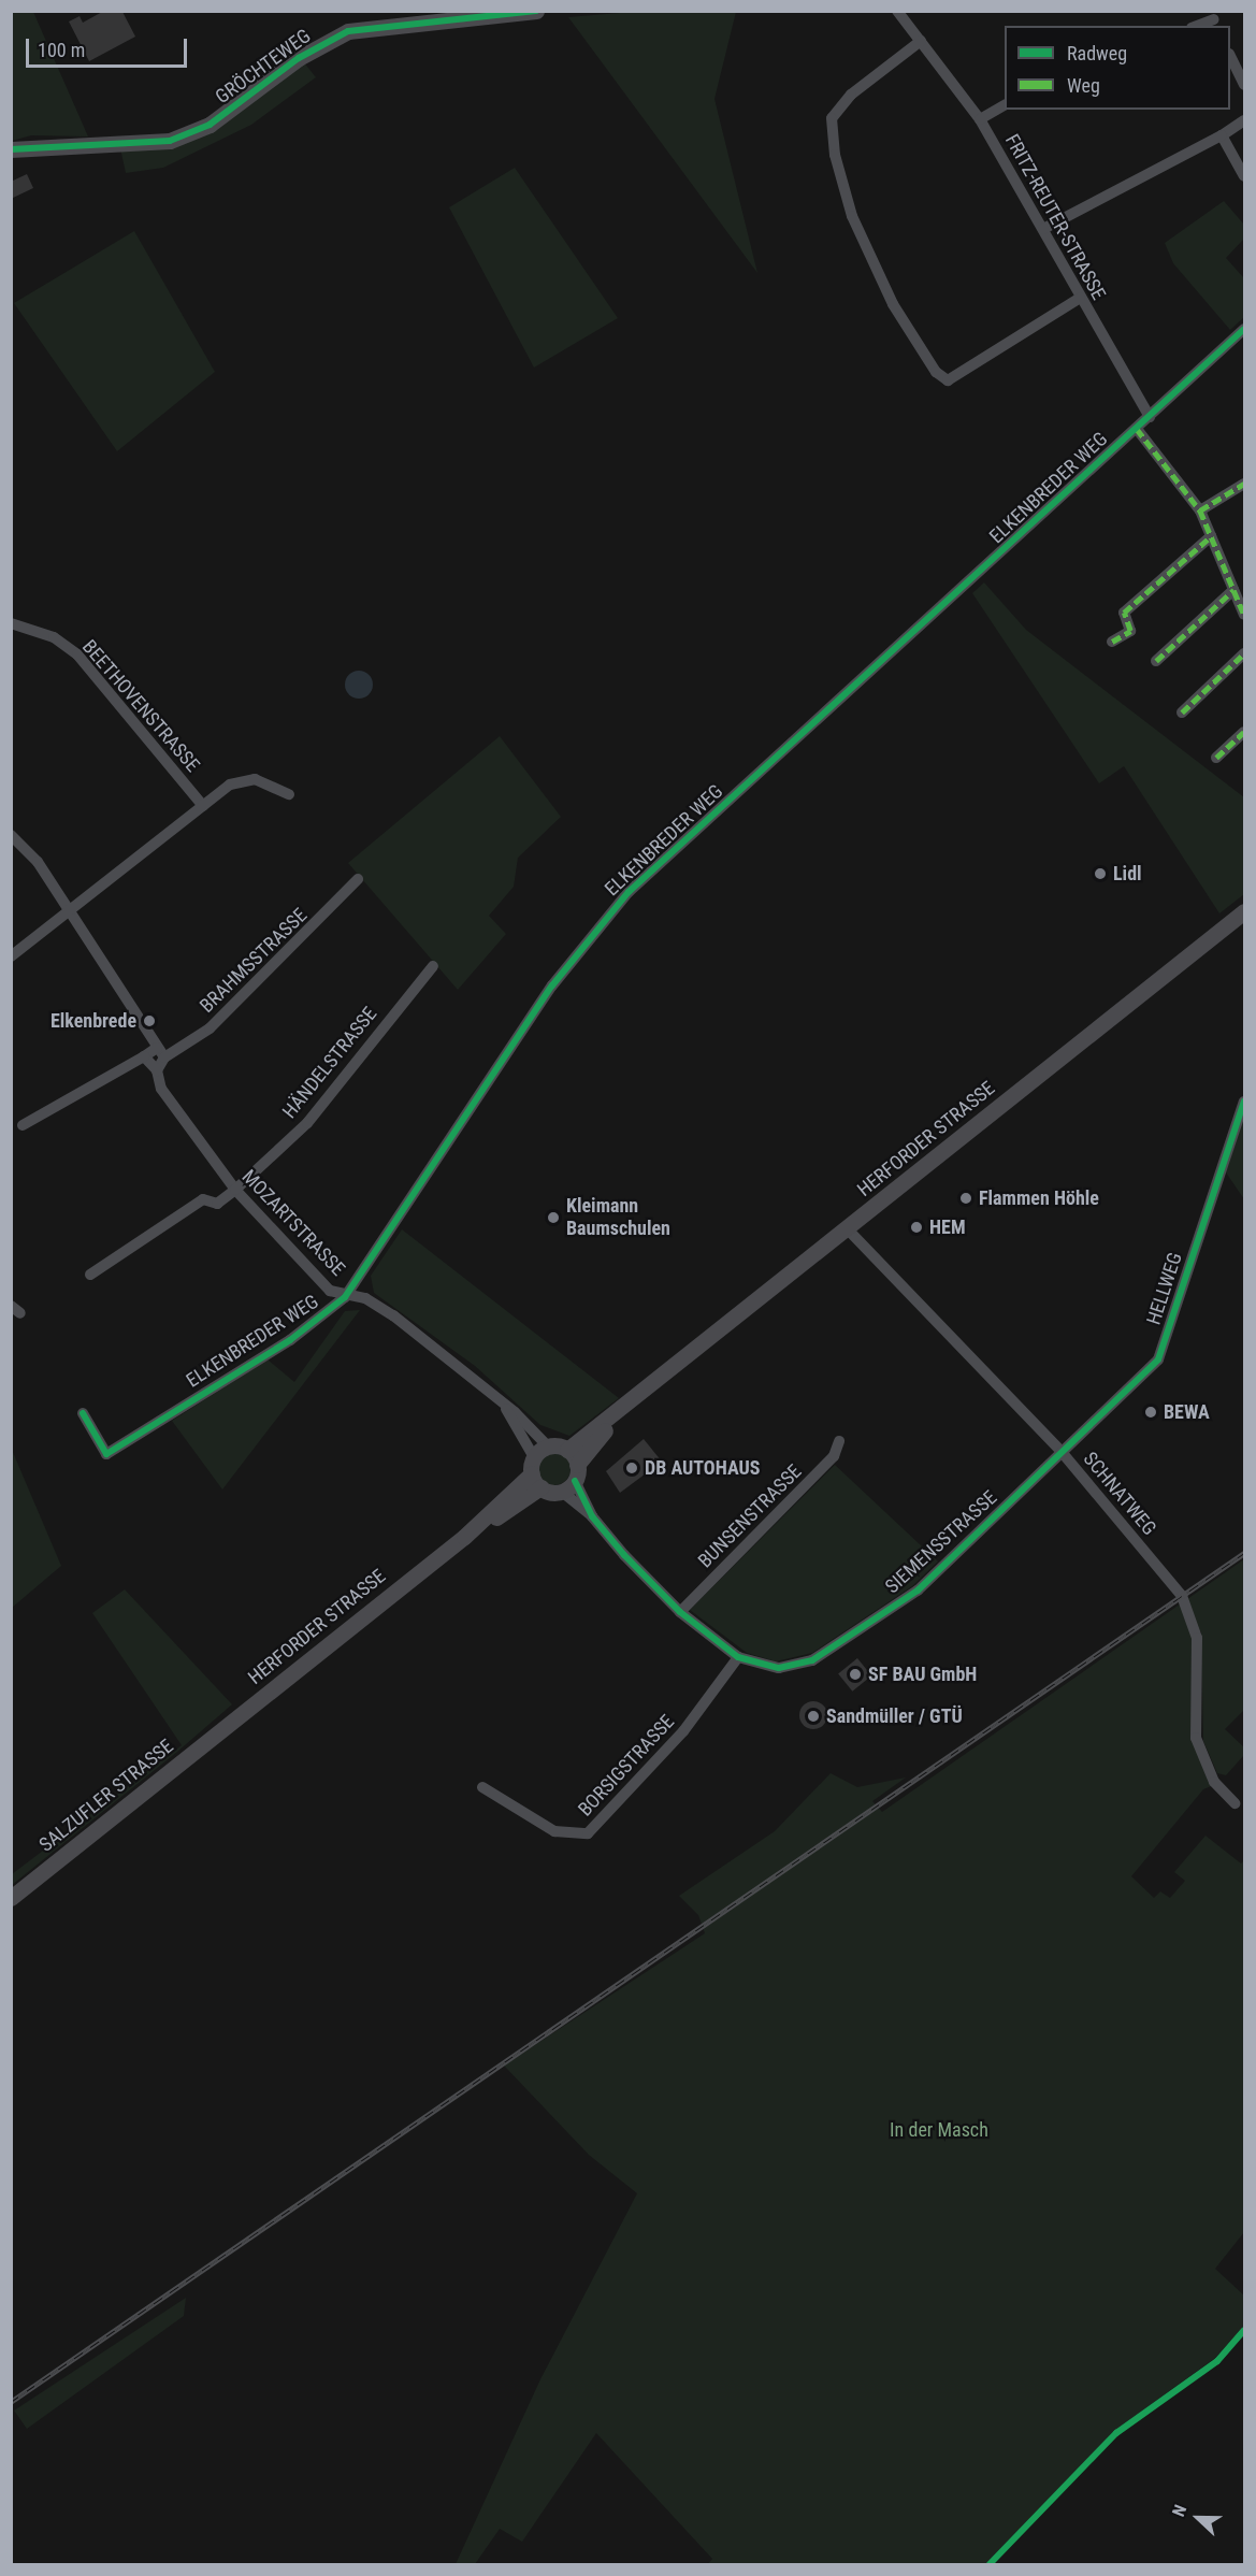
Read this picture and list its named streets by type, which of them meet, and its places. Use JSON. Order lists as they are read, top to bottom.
{
  "streets": {
    "main road": ["GRÖCHTEWEG", "HERFORDER STRASSE", "SALZUFLER STRASSE"],
    "street": [
      "FRITZ-REUTER-STRASSE",
      "ELKENBREDER WEG",
      "BEETHOVENSTRASSE",
      "BRAHMSSTRASSE",
      "HÄNDELSTRASSE",
      "MOZARTSTRASSE",
      "HELLWEG",
      "SCHNATWEG",
      "BUNSENSTRASSE",
      "SIEMENSSTRASSE",
      "BORSIGSTRASSE"
    ]
  },
  "crossings": [
    ["FRITZ-REUTER-STRASSE", "ELKENBREDER WEG"],
    ["ELKENBREDER WEG", "MOZARTSTRASSE"],
    ["HÄNDELSTRASSE", "MOZARTSTRASSE"],
    ["HERFORDER STRASSE", "MOZARTSTRASSE"],
    ["HERFORDER STRASSE", "SCHNATWEG"],
    ["HERFORDER STRASSE", "SIEMENSSTRASSE"],
    ["HERFORDER STRASSE", "SALZUFLER STRASSE"],
    ["MOZARTSTRASSE", "SIEMENSSTRASSE"],
    ["HELLWEG", "SCHNATWEG"],
    ["HELLWEG", "SIEMENSSTRASSE"],
    ["SCHNATWEG", "SIEMENSSTRASSE"],
    ["BUNSENSTRASSE", "SIEMENSSTRASSE"],
    ["SIEMENSSTRASSE", "BORSIGSTRASSE"]
  ],
  "parks": ["In der Masch"],
  "places": [
    "Lidl",
    "Elkenbrede",
    "Flammen Höhle",
    "Kleimann Baumschulen",
    "HEM",
    "BEWA",
    "DB AUTOHAUS",
    "SF BAU GmbH",
    "Sandmüller / GTÜ"
  ],
  "legend": ["Radweg", "Weg"],
  "scale_bar": "100 m",
  "north": "left"
}
